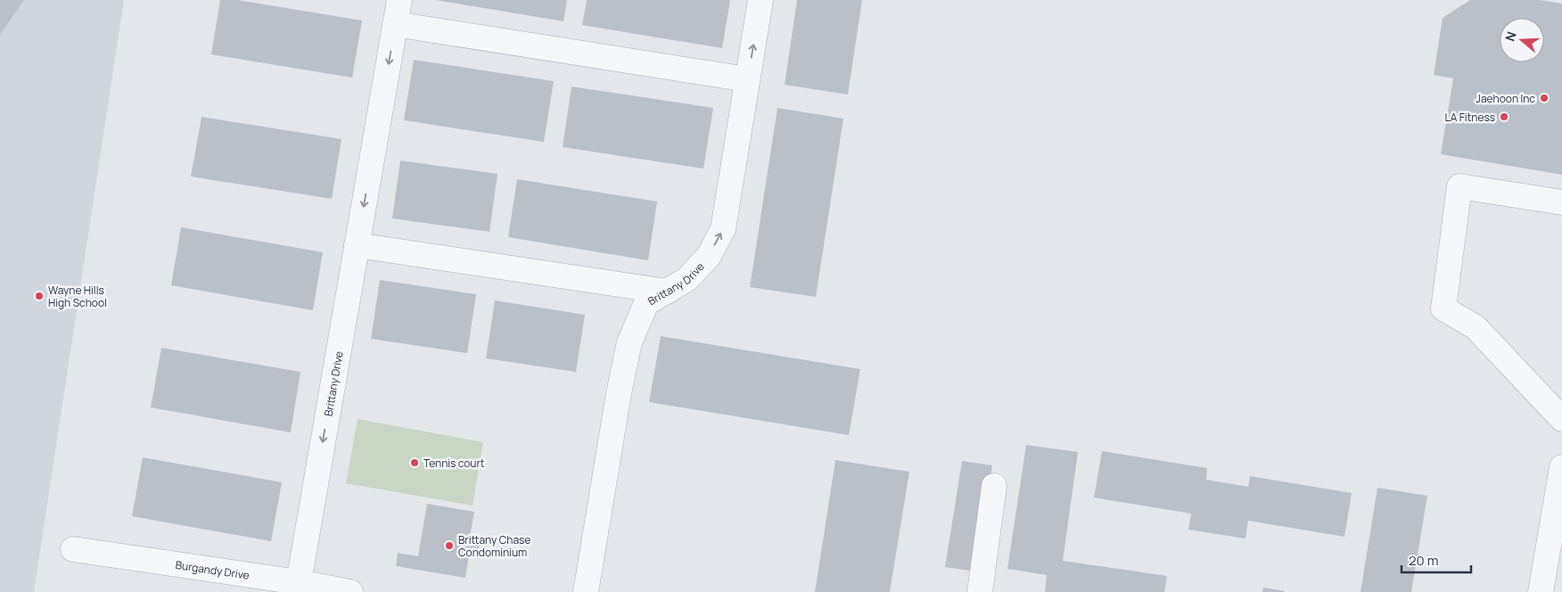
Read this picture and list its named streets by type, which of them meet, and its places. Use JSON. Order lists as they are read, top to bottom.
{
  "streets": {
    "street": ["Brittany Drive", "Burgandy Drive"]
  },
  "crossings": [
    ["Brittany Drive", "Burgandy Drive"]
  ],
  "places": [
    "Jaehoon Inc",
    "LA Fitness",
    "Wayne Hills High School",
    "Tennis court",
    "Brittany Chase Condominium"
  ],
  "scale_bar": "20 m",
  "north": "left"
}
